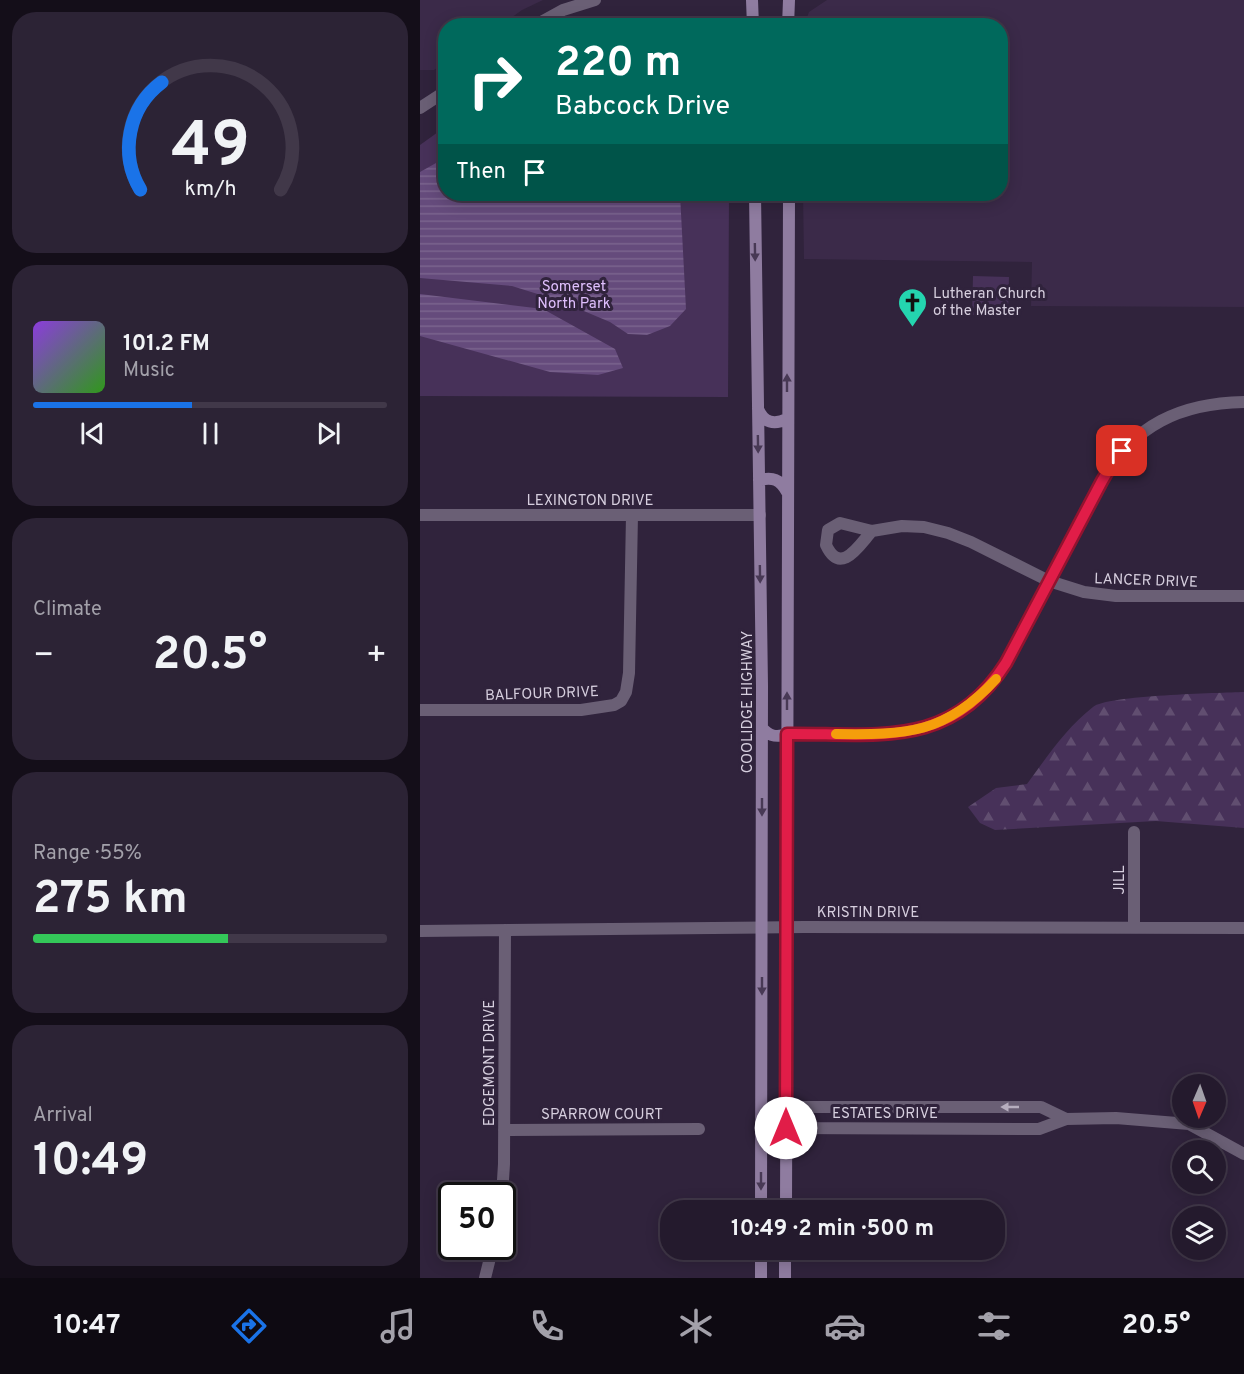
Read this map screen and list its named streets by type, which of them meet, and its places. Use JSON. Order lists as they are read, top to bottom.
{
  "streets": {
    "main road": ["COOLIDGE HIGHWAY"],
    "street": [
      "LEXINGTON DRIVE",
      "LANCER DRIVE",
      "BALFOUR DRIVE",
      "JILL",
      "KRISTIN DRIVE",
      "EDGEMONT DRIVE",
      "ESTATES DRIVE",
      "SPARROW COURT"
    ]
  },
  "crossings": [
    ["LEXINGTON DRIVE", "BALFOUR DRIVE"],
    ["LEXINGTON DRIVE", "COOLIDGE HIGHWAY"],
    ["COOLIDGE HIGHWAY", "KRISTIN DRIVE"],
    ["COOLIDGE HIGHWAY", "ESTATES DRIVE"],
    ["JILL", "KRISTIN DRIVE"],
    ["KRISTIN DRIVE", "EDGEMONT DRIVE"],
    ["EDGEMONT DRIVE", "SPARROW COURT"]
  ],
  "parks": ["Somerset North Park"],
  "places": {
    "church": ["Lutheran Church of the Master"]
  },
  "north": "bottom",
  "page": {
    "turn": ["220 m", "Babcock Drive"],
    "then": "Then",
    "song": ["101.2 FM", "Music"],
    "tile": [
      "Climate",
      ["Range · 55%", "275 km"],
      ["Arrival", "10:49"]
    ],
    "heat": ["−", "20.5°", "+"],
    "limit": "50",
    "trip": "10:49 · 2 min · 500 m",
    "tabs": ["10:47", "20.5°"],
    "gauge": ["49", "km/h"]
  }
}
